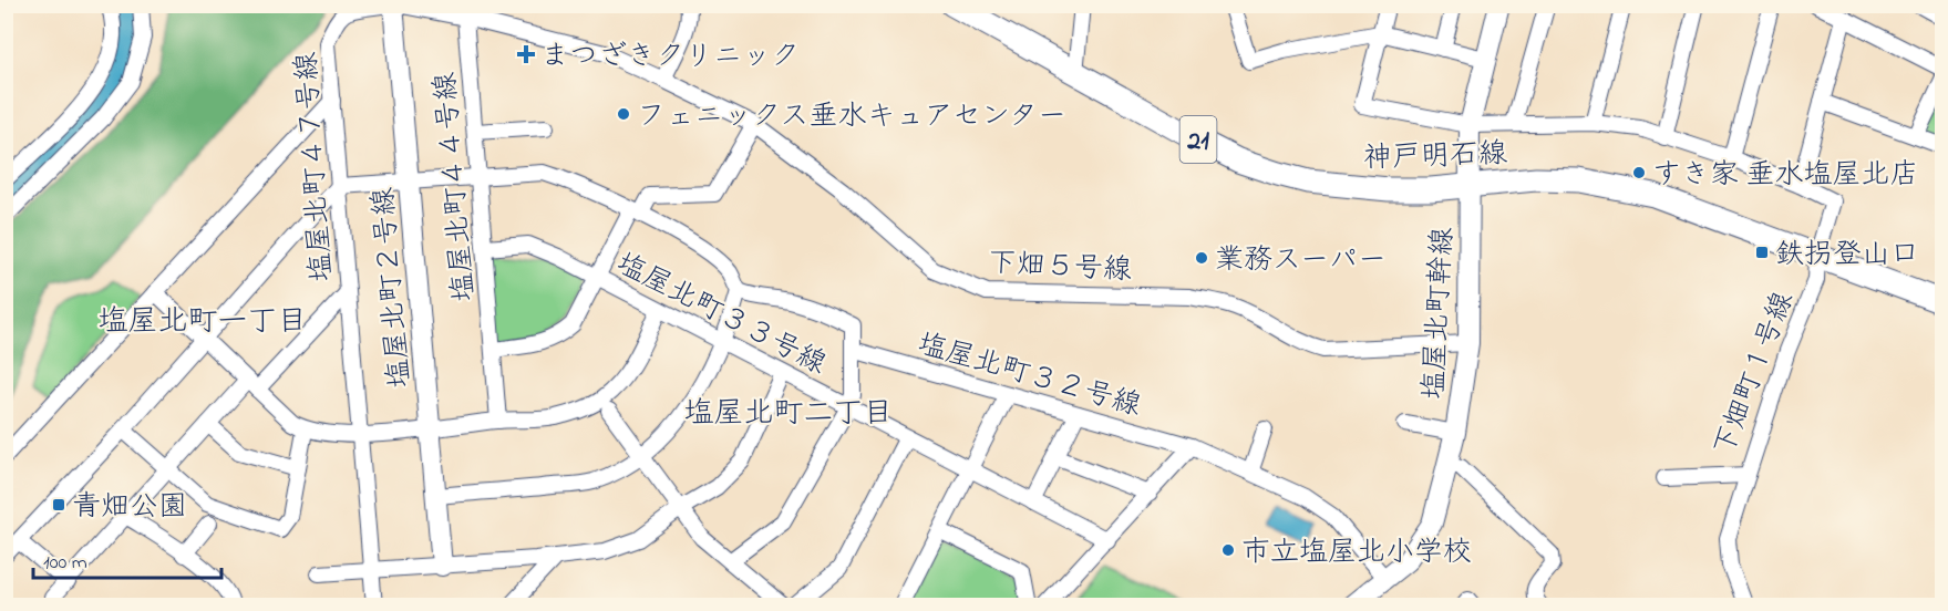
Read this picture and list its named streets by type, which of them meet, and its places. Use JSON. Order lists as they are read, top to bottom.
{
  "streets": {
    "main road": ["21", "神戸明石線"],
    "street": [
      "塩屋北町４７号線",
      "塩屋北町４４号線",
      "下畑５号線",
      "塩屋北町２号線",
      "塩屋北町３３号線",
      "塩屋北町幹線",
      "塩屋北町３２号線",
      "下畑町１号線"
    ]
  },
  "crossings": [
    ["神戸明石線", "塩屋北町幹線"],
    ["神戸明石線", "下畑町１号線"],
    ["塩屋北町４７号線", "塩屋北町２号線"],
    ["塩屋北町４４号線", "下畑５号線"],
    ["塩屋北町４４号線", "塩屋北町３３号線"],
    ["下畑５号線", "塩屋北町幹線"],
    ["塩屋北町幹線", "塩屋北町３２号線"]
  ],
  "districts": ["塩屋北町一丁目", "塩屋北町二丁目"],
  "places": {
    "health": ["まつざきクリニック"],
    "other": [
      "フェニックス垂水キュアセンター",
      "すき家 垂水塩屋北店",
      "業務スーパー",
      "市立塩屋北小学校"
    ],
    "transit": ["鉄拐登山口", "青畑公園"]
  },
  "scale_bar": "100 m"
}
